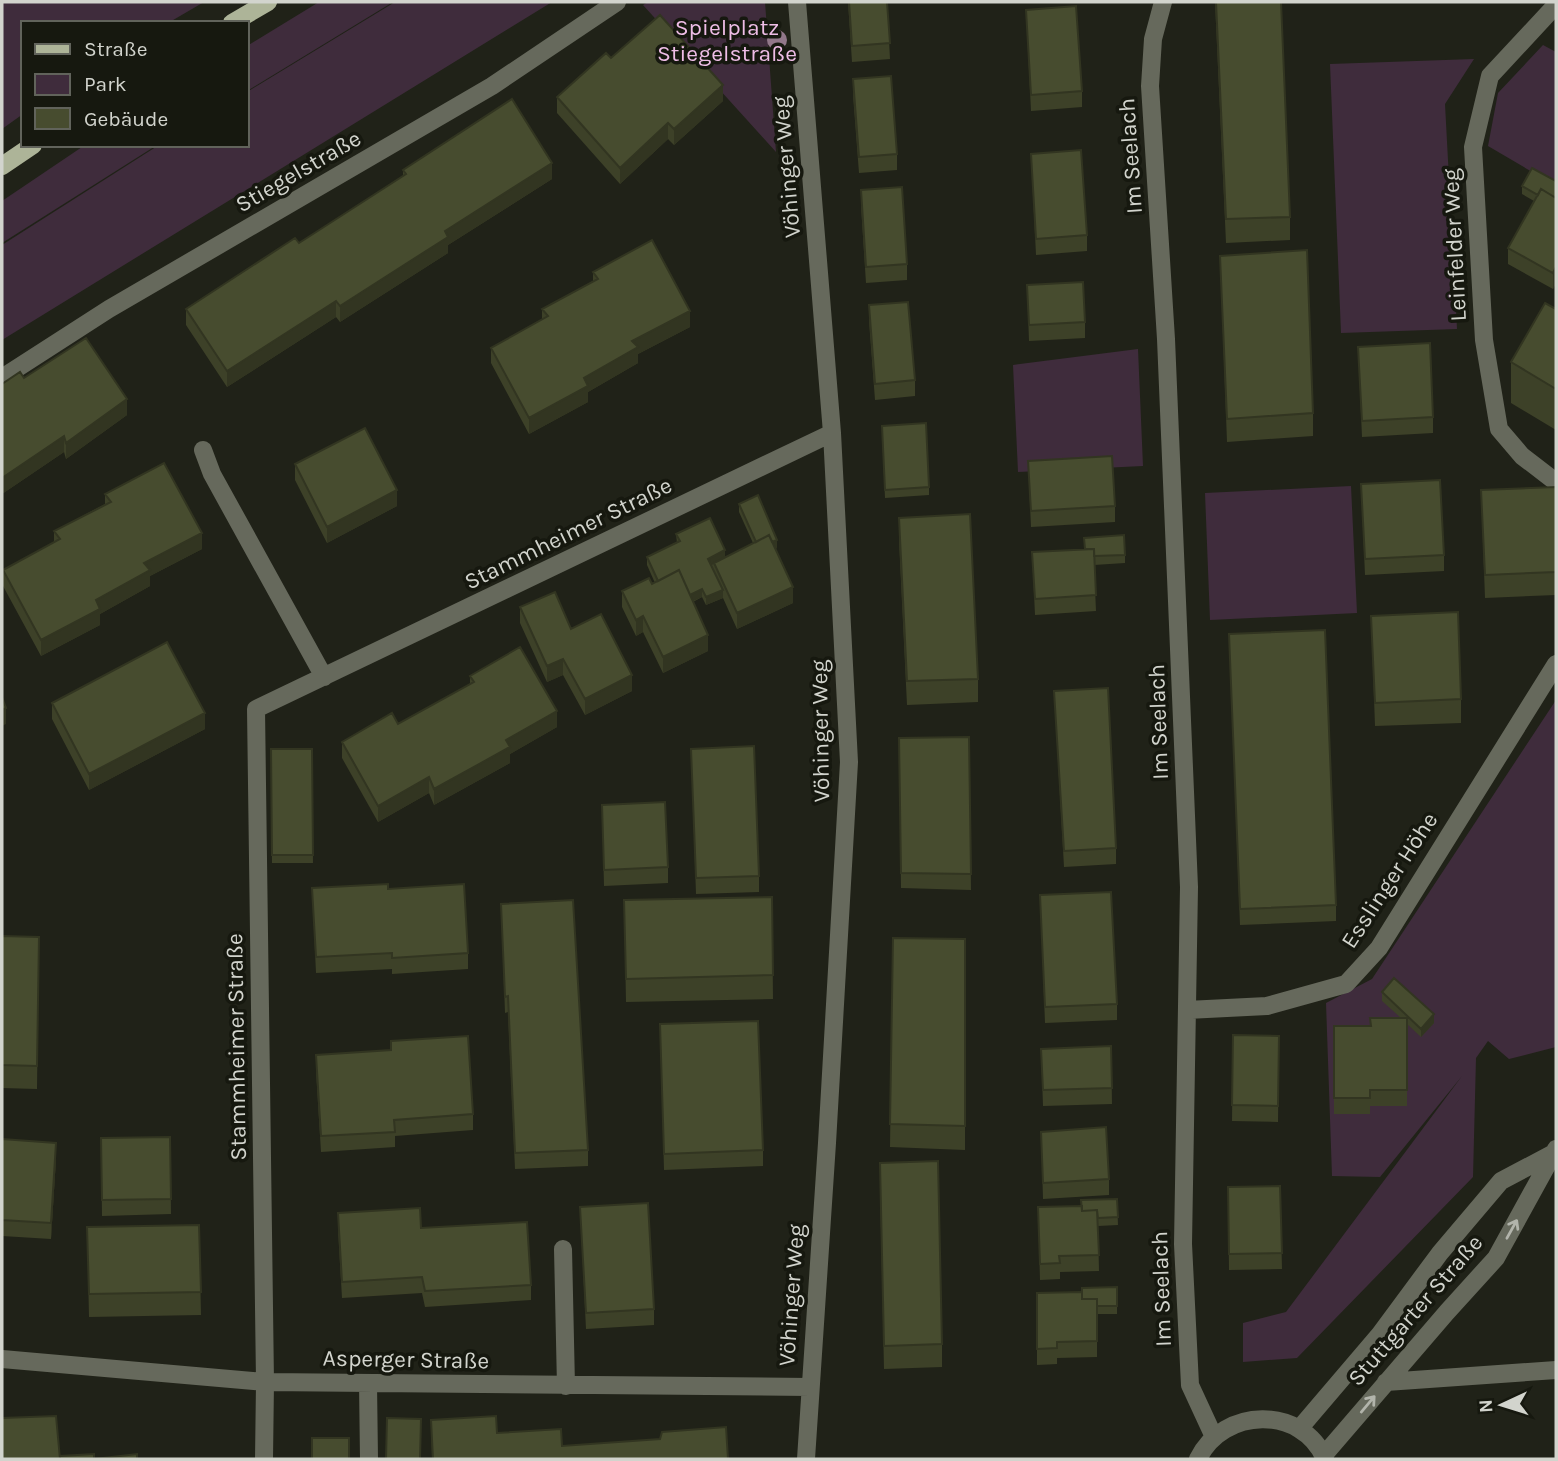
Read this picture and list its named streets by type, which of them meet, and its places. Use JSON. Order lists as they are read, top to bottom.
{
  "streets": {
    "street": [
      "Im Seelach",
      "Vöhinger Weg",
      "Stiegelstraße",
      "Leinfelder Weg",
      "Stammheimer Straße",
      "Esslinger Höhe",
      "Stuttgarter Straße",
      "Asperger Straße"
    ]
  },
  "crossings": [
    ["Im Seelach", "Esslinger Höhe"],
    ["Vöhinger Weg", "Stammheimer Straße"],
    ["Vöhinger Weg", "Asperger Straße"],
    ["Stammheimer Straße", "Asperger Straße"]
  ],
  "parks": ["Spielplatz Stiegelstraße"],
  "legend": ["Straße", "Park", "Gebäude"],
  "north": "left"
}
